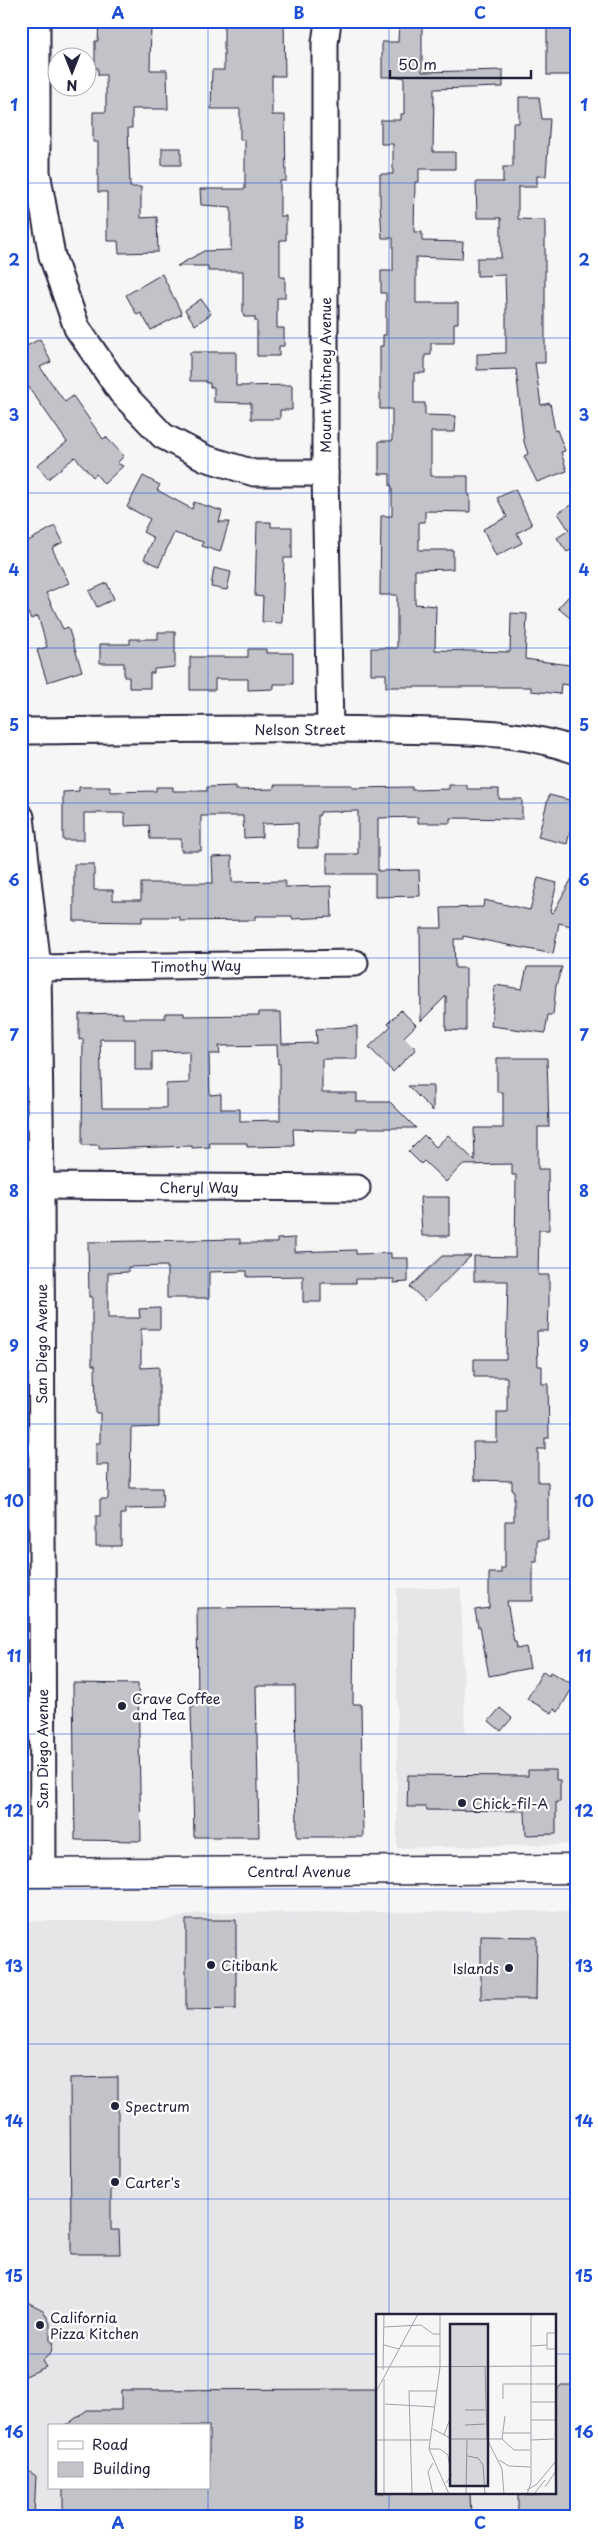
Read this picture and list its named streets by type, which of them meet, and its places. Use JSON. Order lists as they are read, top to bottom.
{
  "streets": {
    "main road": ["Central Avenue"],
    "street": [
      "Mount Whitney Avenue",
      "Nelson Street",
      "Timothy Way",
      "Cheryl Way",
      "San Diego Avenue"
    ]
  },
  "crossings": [
    ["Mount Whitney Avenue", "Nelson Street"],
    ["Timothy Way", "San Diego Avenue"],
    ["Cheryl Way", "San Diego Avenue"],
    ["San Diego Avenue", "Central Avenue"]
  ],
  "places": [
    "Crave Coffee and Tea",
    "Chick-fil-A",
    "Citibank",
    "Islands",
    "Spectrum",
    "Carter's",
    "California Pizza Kitchen"
  ],
  "legend": ["Road", "Building"],
  "scale_bar": "50 m",
  "north": "bottom",
  "grid": {
    "columns": ["A", "B", "C"],
    "rows": [
      "1",
      "2",
      "3",
      "4",
      "5",
      "6",
      "7",
      "8",
      "9",
      "10",
      "11",
      "12",
      "13",
      "14",
      "15",
      "16"
    ]
  }
}
